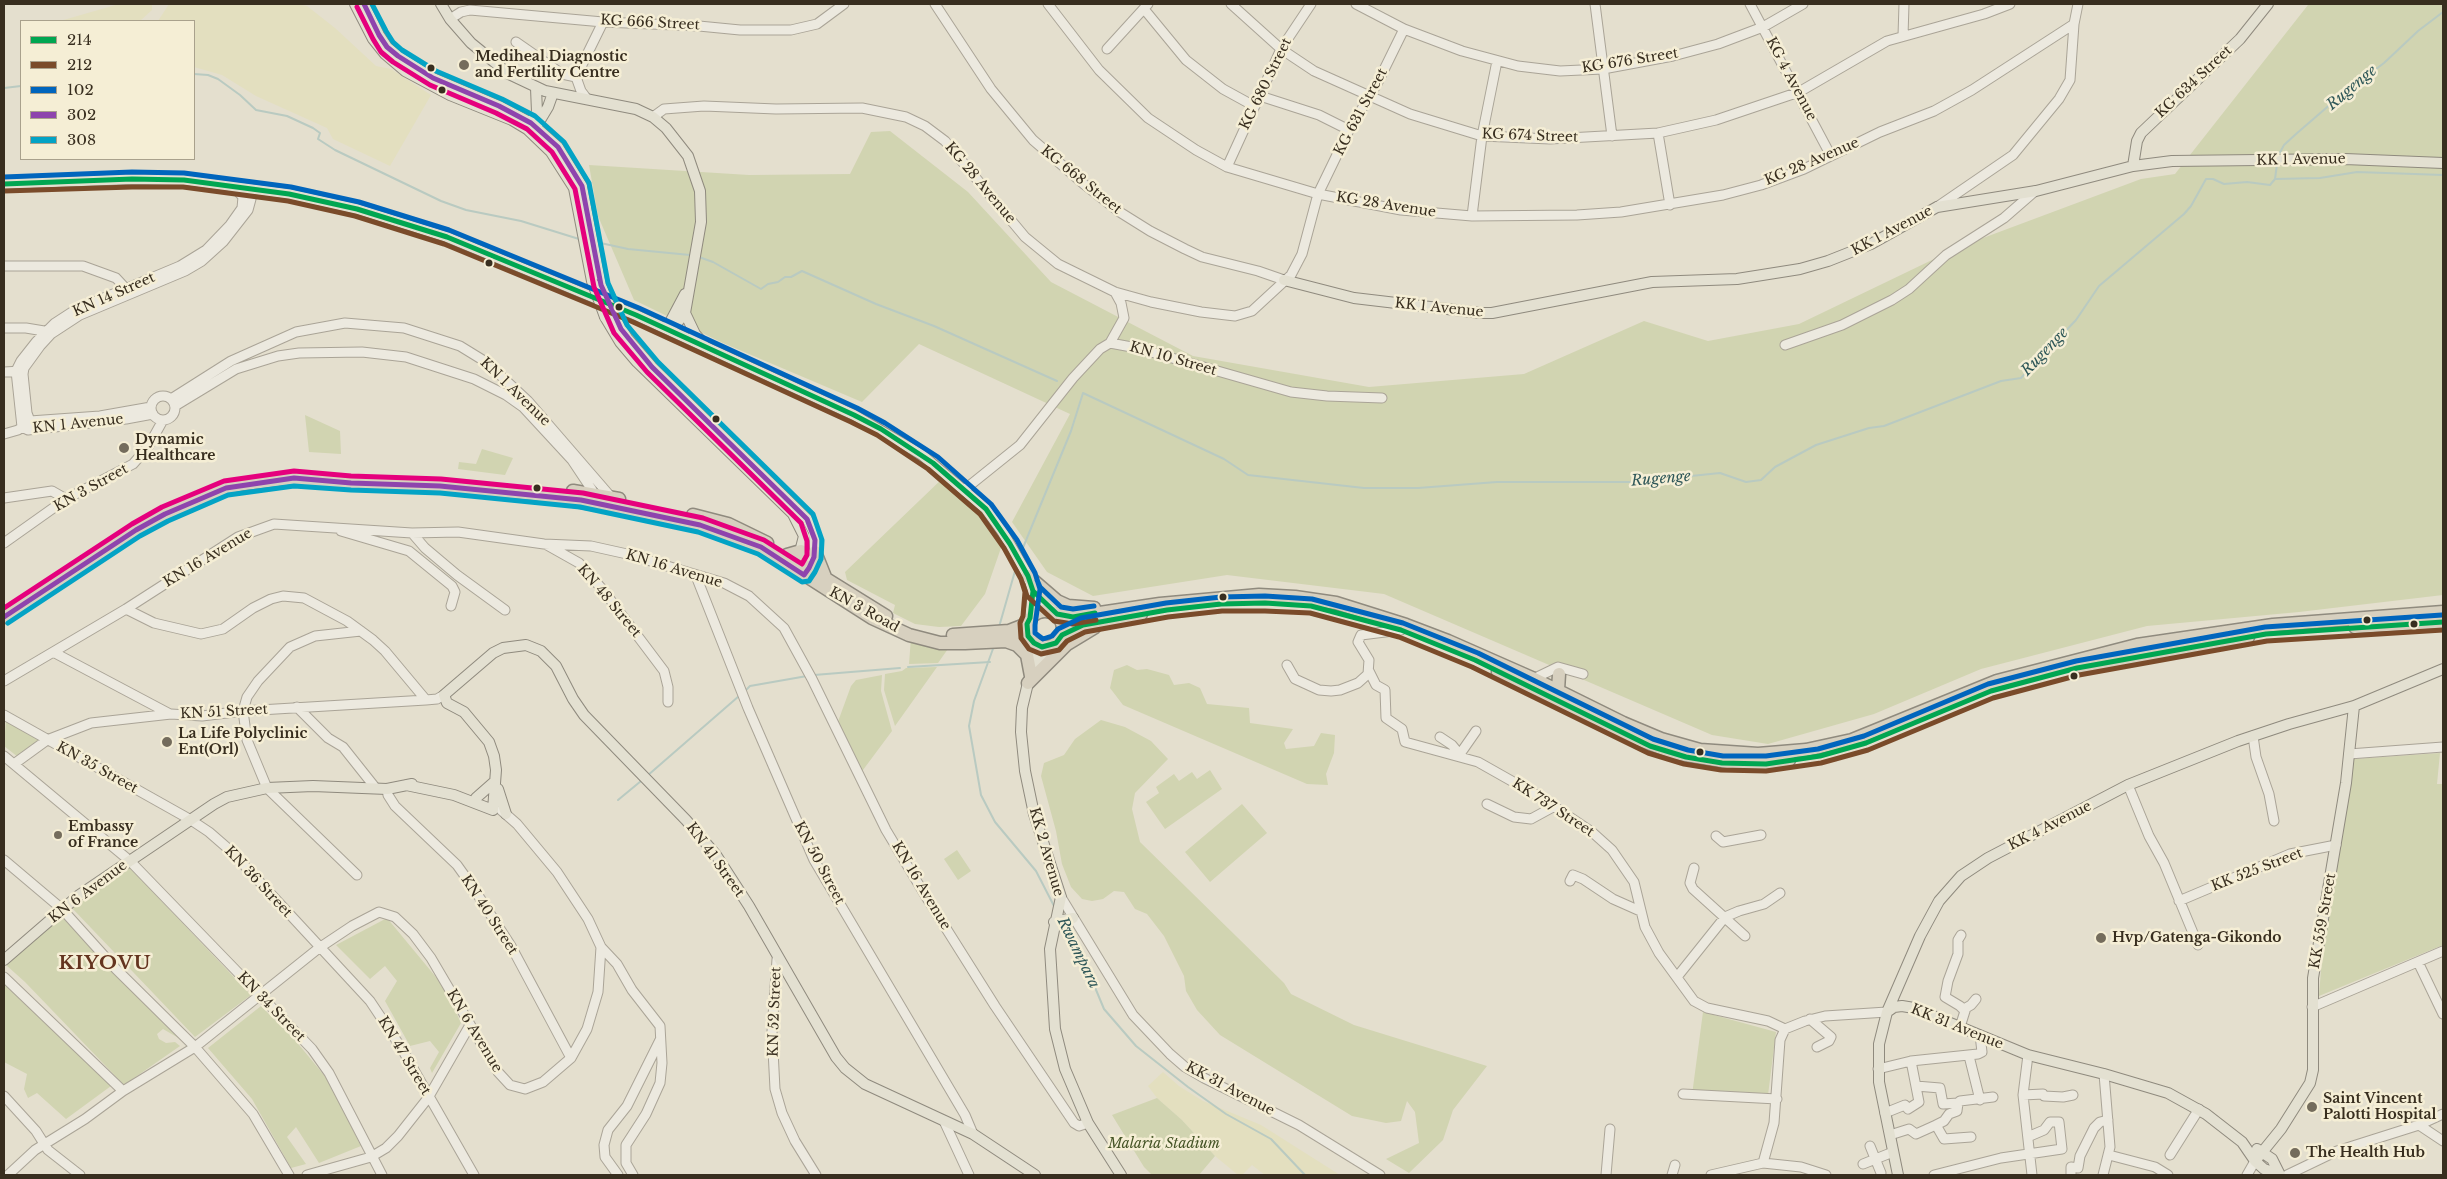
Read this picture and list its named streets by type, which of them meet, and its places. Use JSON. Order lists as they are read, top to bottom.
{
  "streets": {
    "highway": ["KN 3 Road"],
    "main road": [
      "KG 634 Street",
      "KK 1 Avenue",
      "KK 4 Avenue",
      "KK 2 Avenue",
      "KN 41 Street",
      "KN 6 Avenue",
      "KK 559 Street",
      "KK 31 Avenue"
    ],
    "street": [
      "KG 666 Street",
      "KG 676 Street",
      "KG 4 Avenue",
      "KG 680 Street",
      "KG 631 Street",
      "KG 674 Street",
      "KG 28 Avenue",
      "KG 668 Street",
      "KN 14 Street",
      "KN 10 Street",
      "KN 1 Avenue",
      "KN 3 Street",
      "KN 16 Avenue",
      "KN 48 Street",
      "KN 51 Street",
      "KN 35 Street",
      "KK 737 Street",
      "KN 50 Street",
      "KK 525 Street",
      "KN 36 Street",
      "KN 40 Street",
      "KN 34 Street",
      "KN 52 Street",
      "KN 47 Street"
    ]
  },
  "crossings": [
    ["KG 676 Street", "KG 4 Avenue"],
    ["KG 676 Street", "KG 631 Street"],
    ["KG 4 Avenue", "KG 674 Street"],
    ["KG 4 Avenue", "KG 28 Avenue"],
    ["KG 634 Street", "KK 1 Avenue"],
    ["KG 680 Street", "KG 674 Street"],
    ["KG 631 Street", "KG 674 Street"],
    ["KG 631 Street", "KG 28 Avenue"],
    ["KK 1 Avenue", "KG 28 Avenue"],
    ["KK 1 Avenue", "KG 668 Street"],
    ["KG 28 Avenue", "KG 668 Street"],
    ["KN 1 Avenue", "KN 3 Street"],
    ["KN 1 Avenue", "KN 3 Road"],
    ["KN 16 Avenue", "KN 48 Street"],
    ["KN 16 Avenue", "KK 2 Avenue"],
    ["KN 16 Avenue", "KN 50 Street"],
    ["KN 3 Road", "KK 2 Avenue"],
    ["KN 51 Street", "KN 35 Street"],
    ["KN 51 Street", "KN 41 Street"],
    ["KN 51 Street", "KN 34 Street"],
    ["KN 35 Street", "KN 36 Street"],
    ["KN 35 Street", "KN 6 Avenue"],
    ["KK 737 Street", "KK 31 Avenue"],
    ["KK 4 Avenue", "KK 559 Street"],
    ["KK 4 Avenue", "KK 31 Avenue"],
    ["KK 2 Avenue", "KK 31 Avenue"],
    ["KN 41 Street", "KN 50 Street"],
    ["KN 41 Street", "KN 52 Street"],
    ["KK 525 Street", "KK 559 Street"],
    ["KN 36 Street", "KN 6 Avenue"],
    ["KN 36 Street", "KN 47 Street"],
    ["KN 6 Avenue", "KN 40 Street"],
    ["KN 6 Avenue", "KN 34 Street"],
    ["KN 6 Avenue", "KN 47 Street"],
    ["KK 559 Street", "KK 31 Avenue"]
  ],
  "districts": ["KIYOVU"],
  "water": ["Rugenge", "Rwampara"],
  "parks": ["Malaria Stadium"],
  "places": [
    "Mediheal Diagnostic and Fertility Centre",
    "Dynamic Healthcare",
    "La Life Polyclinic Ent(Orl)",
    "Embassy of France",
    "Hvp/Gatenga-Gikondo",
    "Saint Vincent Palotti Hospital",
    "The Health Hub"
  ],
  "lines": [
    "transit line 302",
    "transit line 308",
    "transit line 102",
    "transit line 214",
    "transit line 212"
  ],
  "legend": [
    "214",
    "212",
    "102",
    "302",
    "308"
  ]
}
